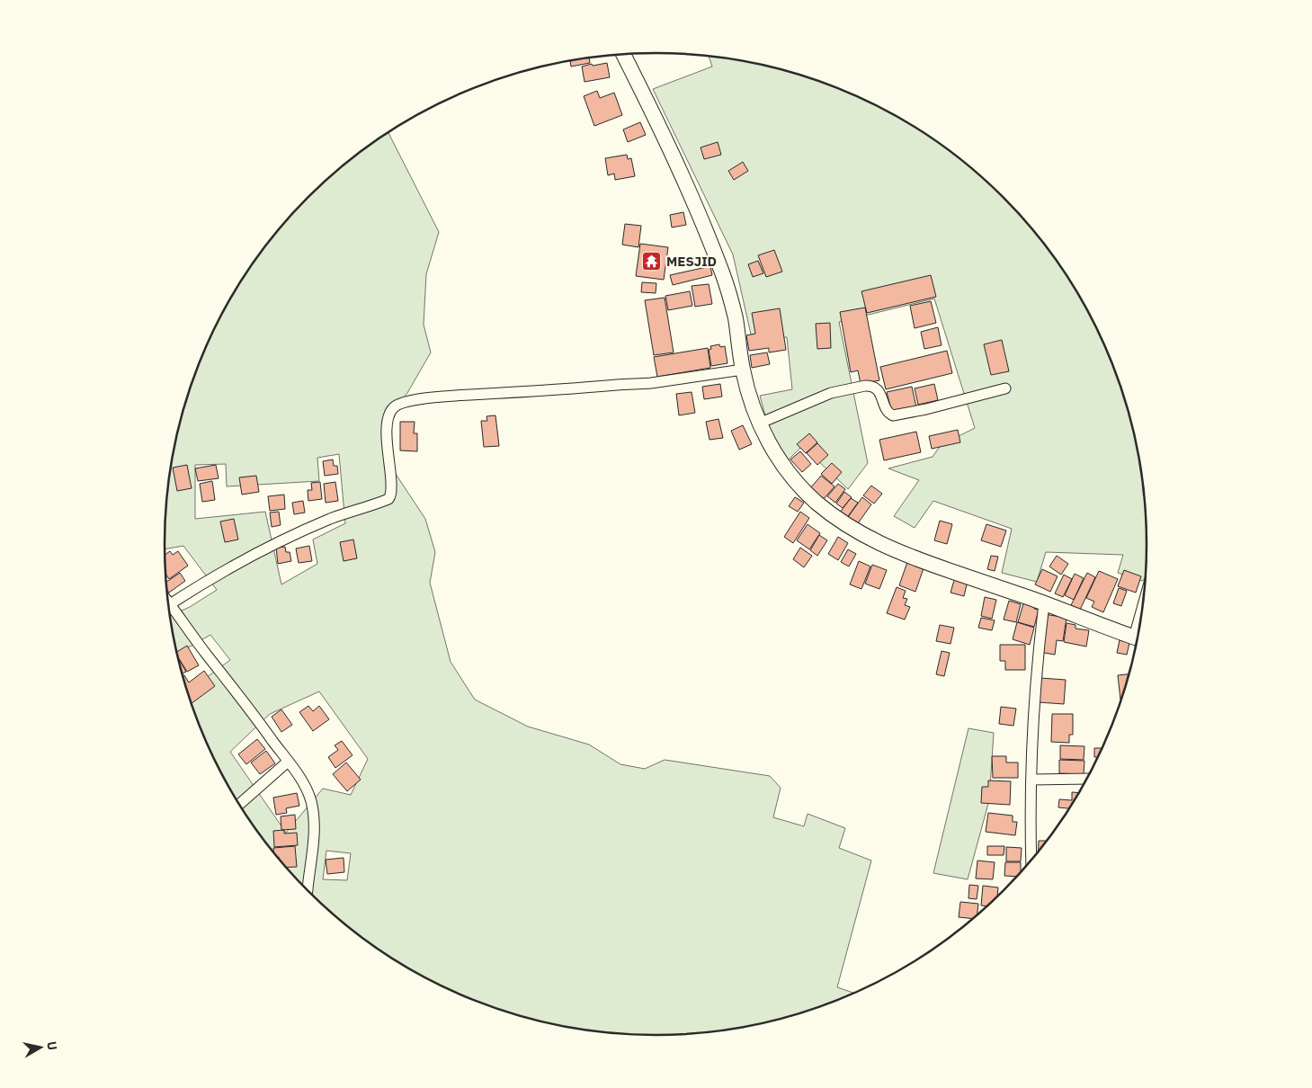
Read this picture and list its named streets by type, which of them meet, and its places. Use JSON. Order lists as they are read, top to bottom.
{
  "places": {
    "temple": ["MESJID"]
  },
  "north": "right"
}
